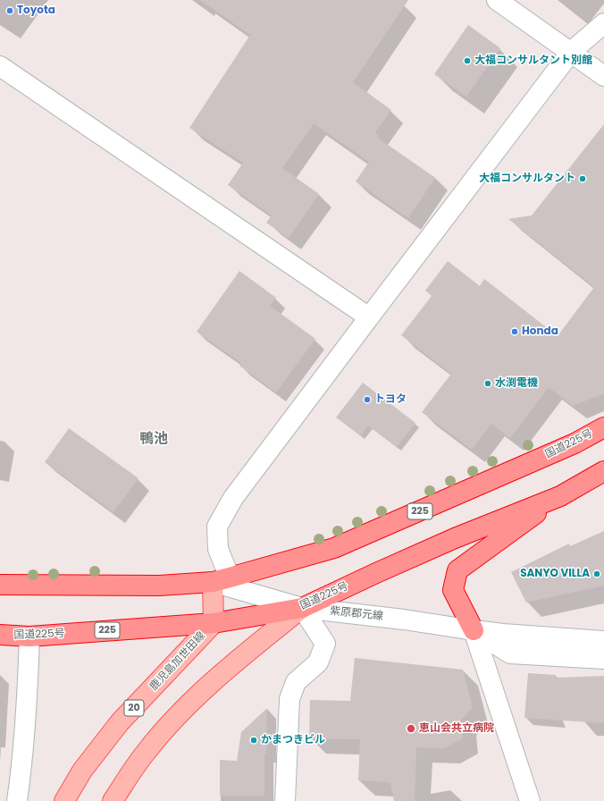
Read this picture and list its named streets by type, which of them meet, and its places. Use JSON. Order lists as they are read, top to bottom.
{
  "streets": {
    "highway": ["国道225号", "225"],
    "main road": ["鹿児島加世田線", "20"],
    "street": ["紫原郡元線"]
  },
  "crossings": [
    ["国道225号", "225"],
    ["国道225号", "紫原郡元線"],
    ["国道225号", "鹿児島加世田線"],
    ["225", "紫原郡元線"],
    ["紫原郡元線", "鹿児島加世田線"]
  ],
  "districts": ["鴨池"],
  "places": [
    "Toyota",
    "大福コンサルタント別館",
    "大福コンサルタント",
    "Honda",
    "水渕電機",
    "トヨタ",
    "SANYO VILLA",
    "恵山会共立病院",
    "かまつきビル"
  ]
}
